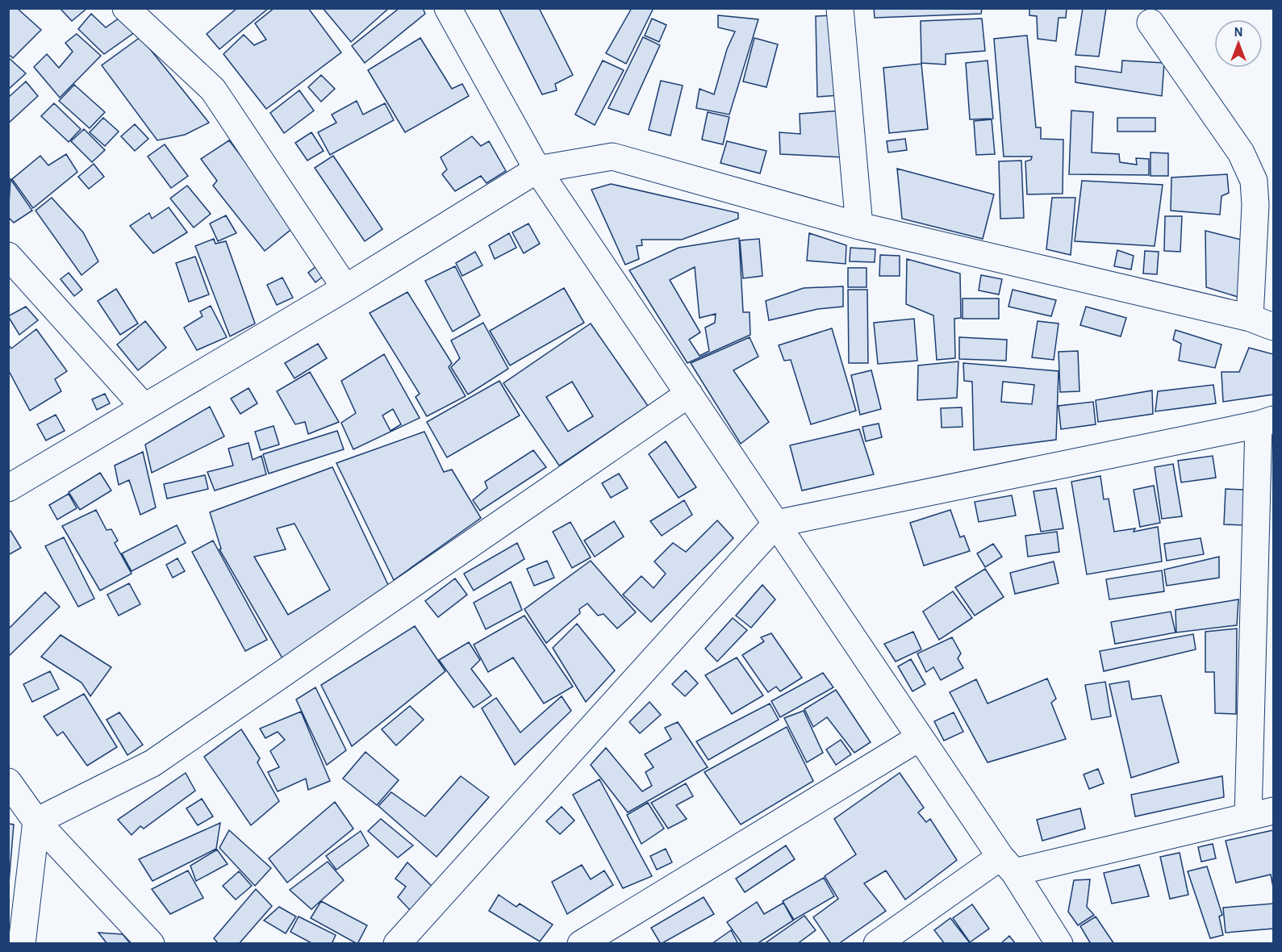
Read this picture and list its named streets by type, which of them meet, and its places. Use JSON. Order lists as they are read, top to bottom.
{
  "north": "top"
}
